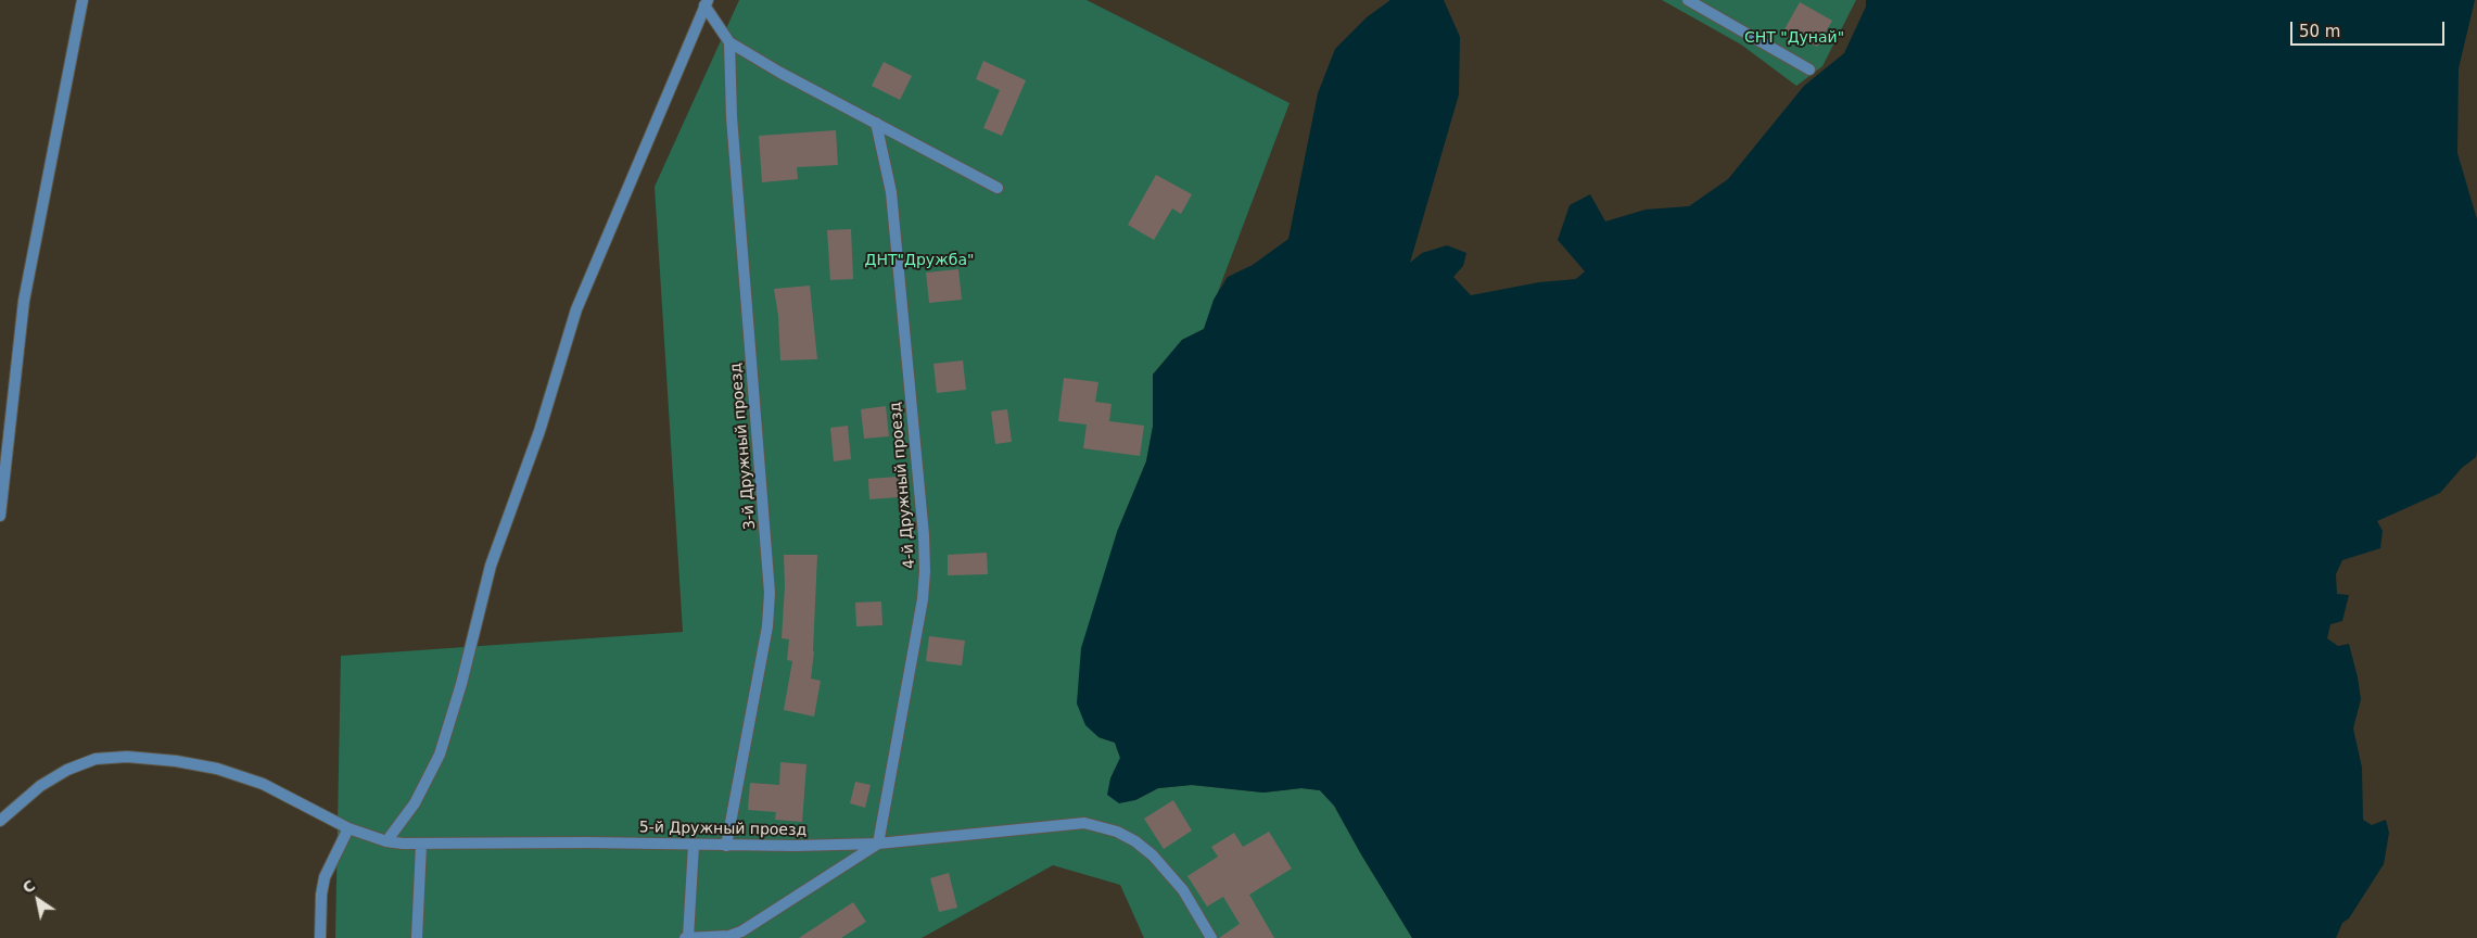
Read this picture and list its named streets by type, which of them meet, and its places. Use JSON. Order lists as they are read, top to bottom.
{
  "streets": {
    "street": ["3-й Дружный проезд", "4-й Дружный проезд", "5-й Дружный проезд"]
  },
  "crossings": [
    ["3-й Дружный проезд", "5-й Дружный проезд"],
    ["4-й Дружный проезд", "5-й Дружный проезд"]
  ],
  "parks": ["СНТ \"Дунай\"", "ДНТ\"Дружба\""],
  "scale_bar": "50 m",
  "north": "top left"
}
